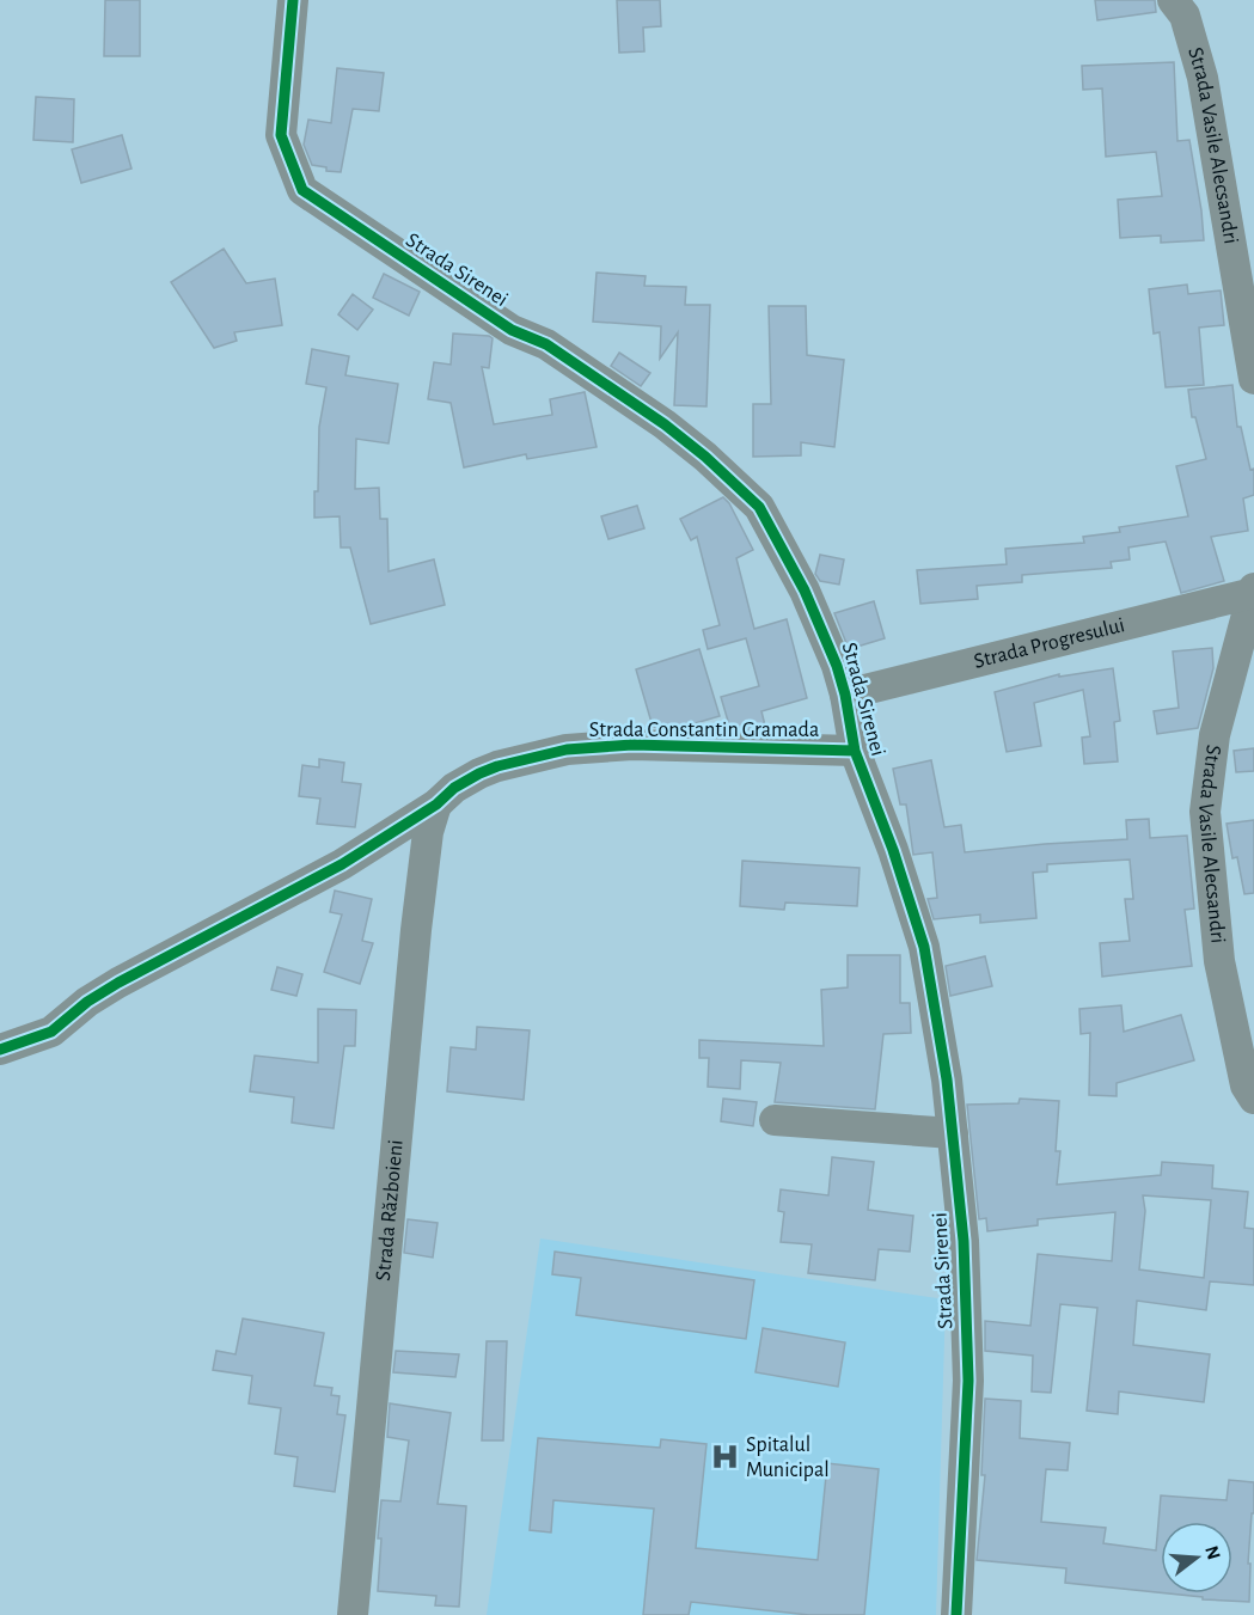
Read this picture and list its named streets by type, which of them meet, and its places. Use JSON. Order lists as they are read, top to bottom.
{
  "streets": {
    "street": [
      "Strada Vasile Alecsandri",
      "Strada Sirenei",
      "Strada Progresului",
      "Strada Constantin Gramada",
      "Strada Războieni"
    ]
  },
  "crossings": [
    ["Strada Vasile Alecsandri", "Strada Progresului"],
    ["Strada Sirenei", "Strada Progresului"],
    ["Strada Sirenei", "Strada Constantin Gramada"],
    ["Strada Constantin Gramada", "Strada Războieni"]
  ],
  "places": {
    "hospital": ["Spitalul Municipal"]
  },
  "north": "right"
}
